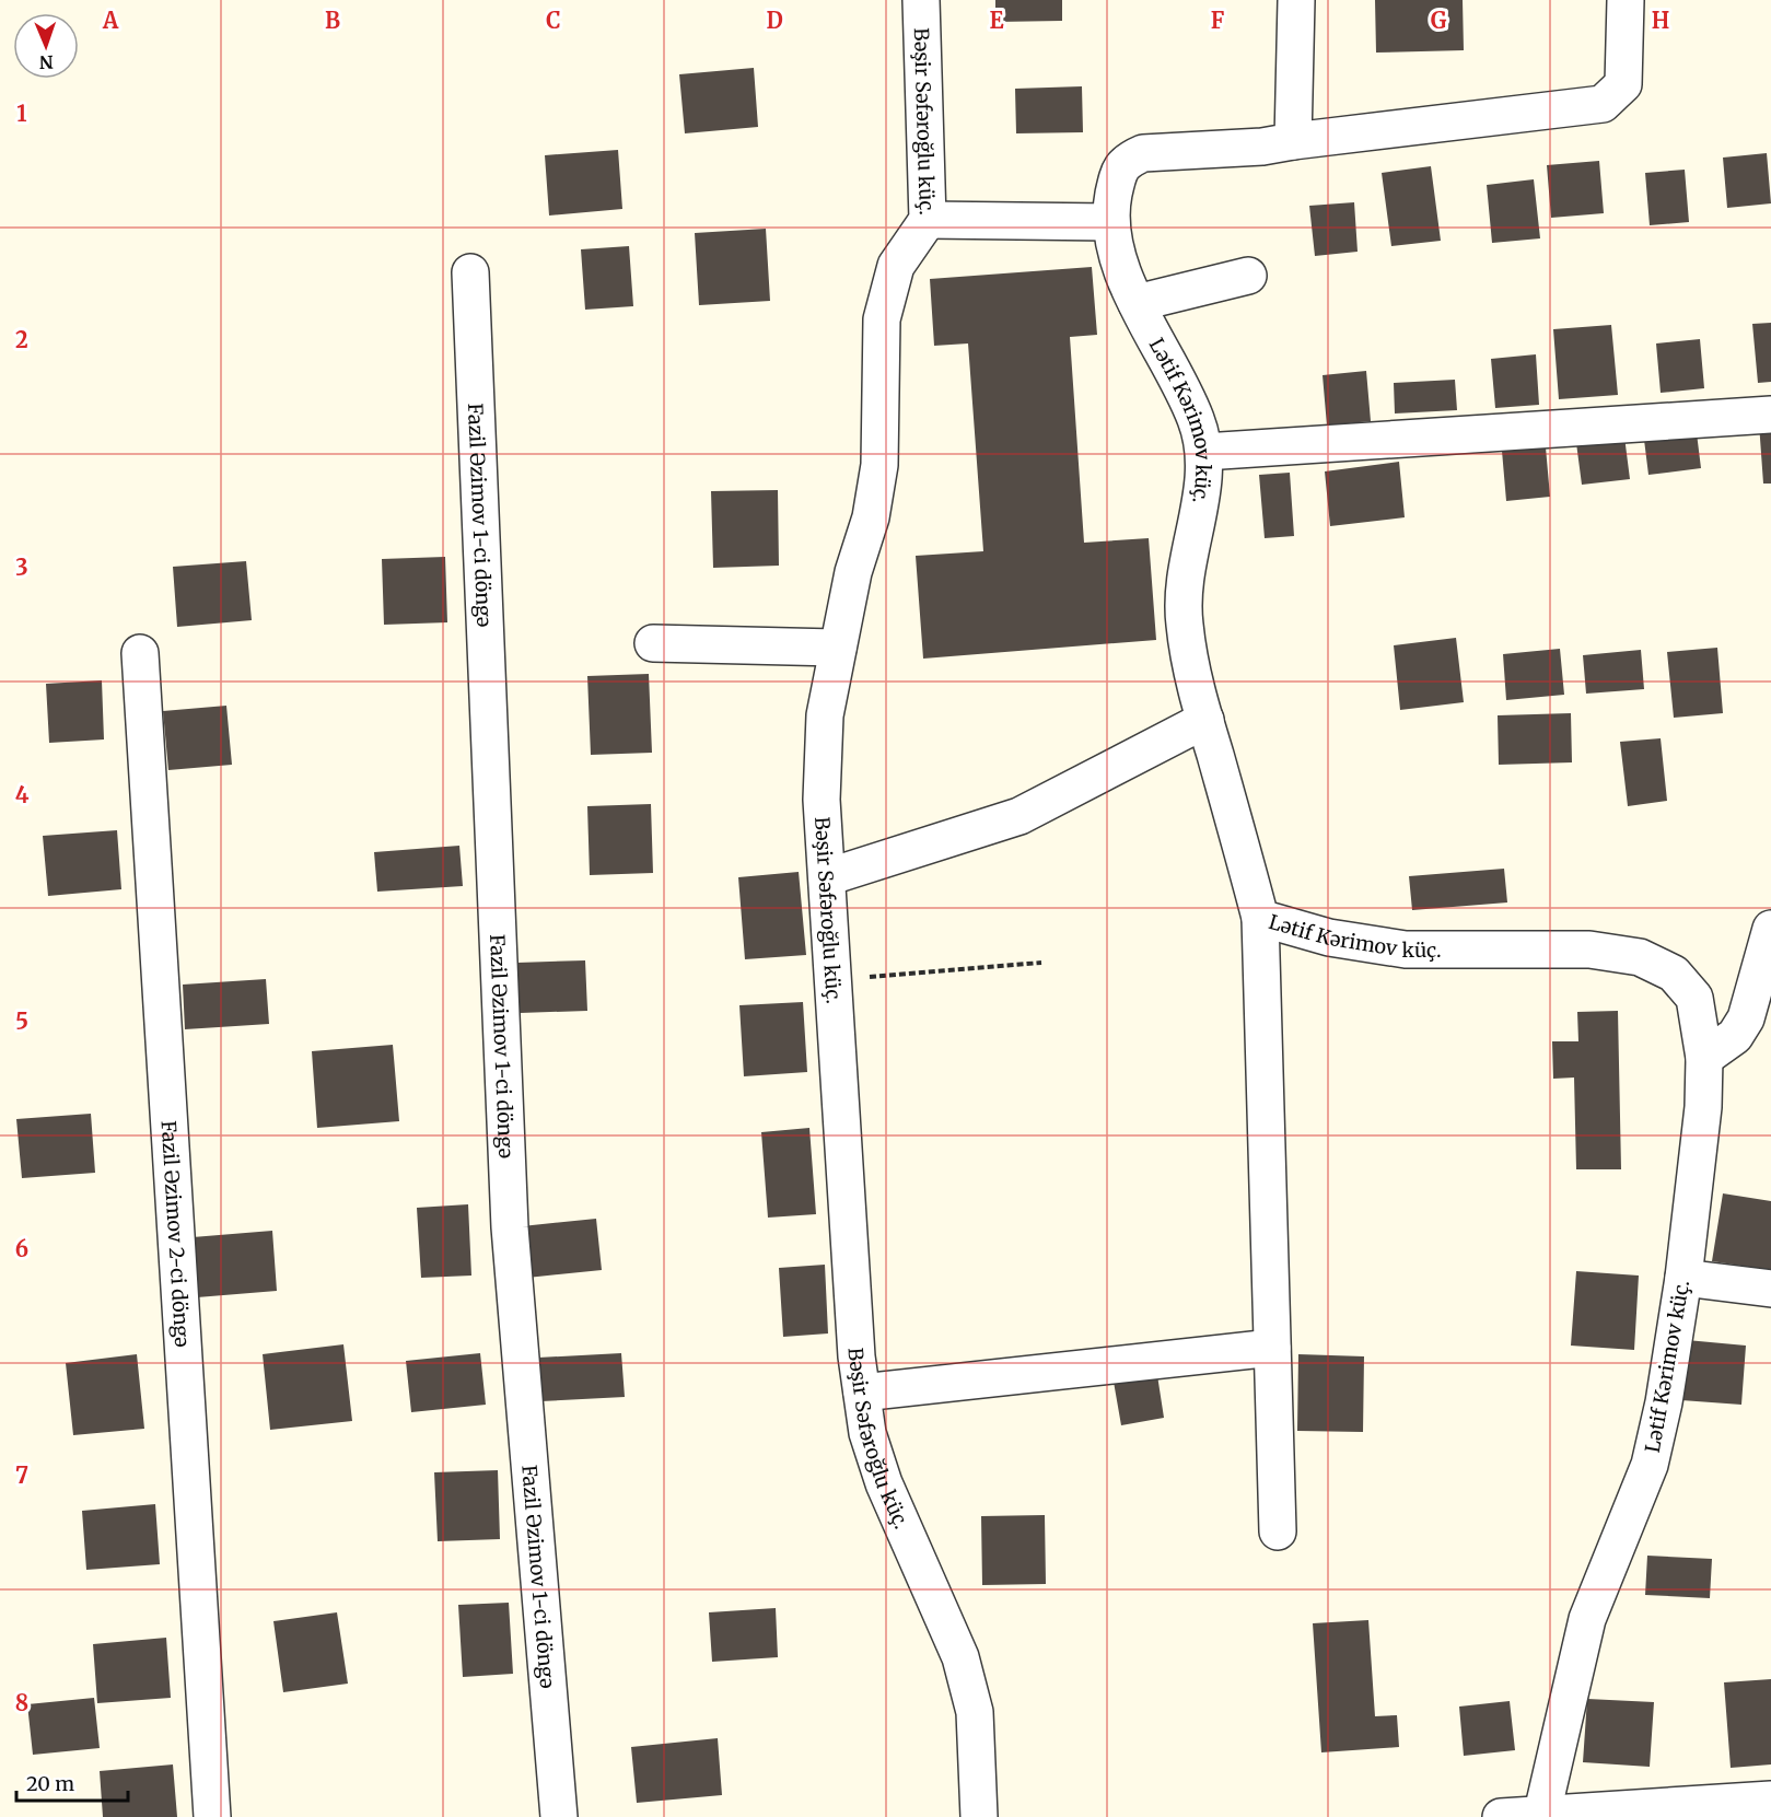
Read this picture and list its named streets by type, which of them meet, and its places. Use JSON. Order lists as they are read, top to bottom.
{
  "streets": {
    "street": [
      "Bəşir Səfəroğlu küç.",
      "Lətif Kərimov küç.",
      "Fazil Əzimov 1-ci döngə",
      "Fazil Əzimov 2-ci döngə"
    ]
  },
  "scale_bar": "20 m",
  "north": "bottom",
  "grid": {
    "columns": [
      "A",
      "B",
      "C",
      "D",
      "E",
      "F",
      "G",
      "H"
    ],
    "rows": [
      "1",
      "2",
      "3",
      "4",
      "5",
      "6",
      "7",
      "8"
    ]
  }
}
